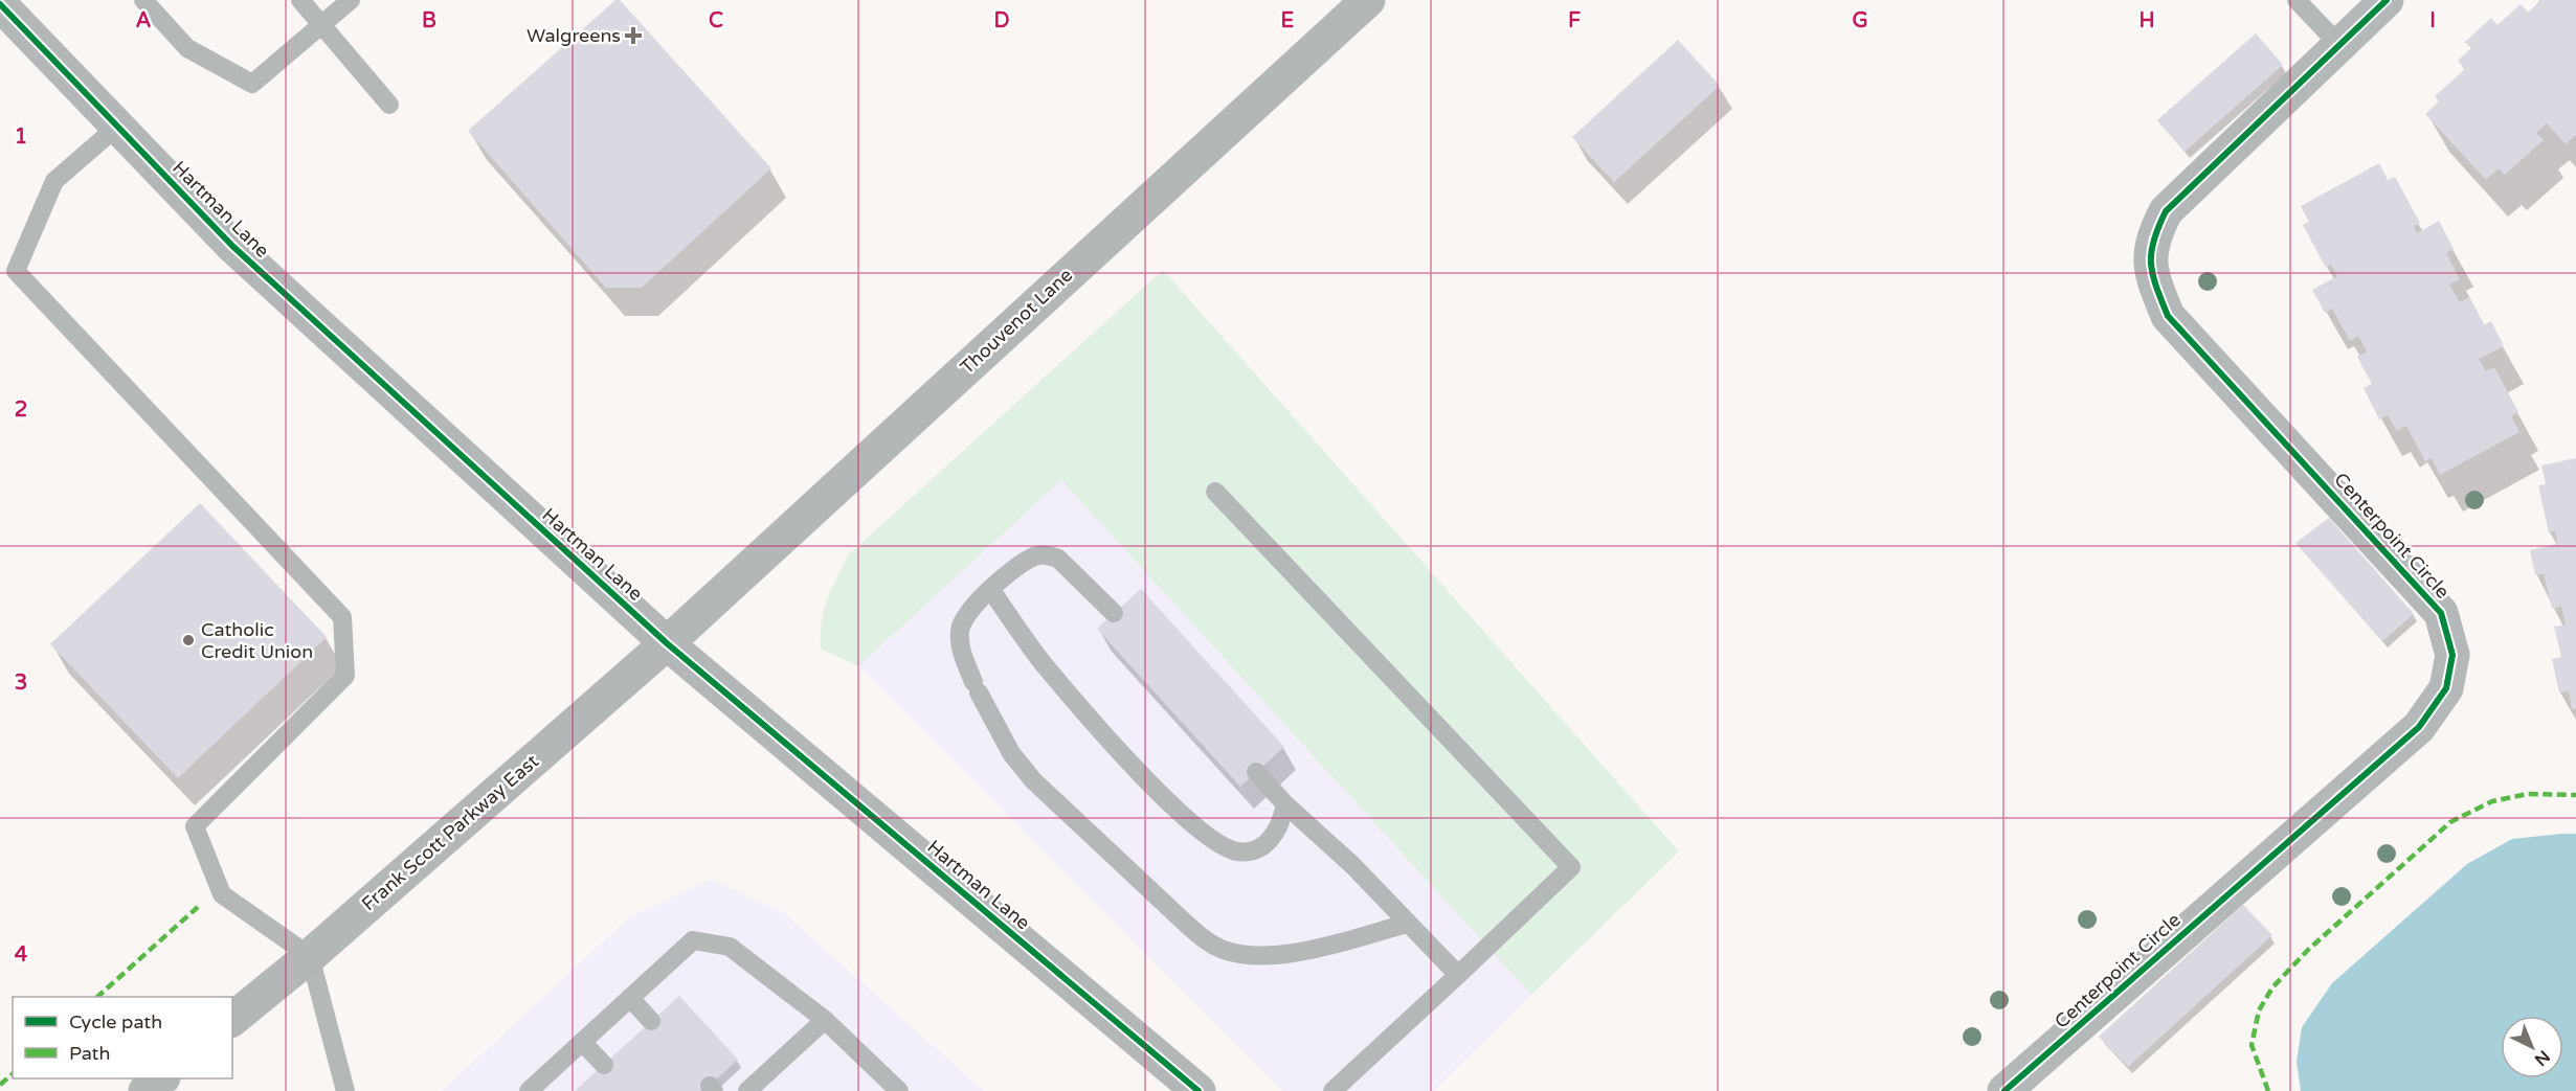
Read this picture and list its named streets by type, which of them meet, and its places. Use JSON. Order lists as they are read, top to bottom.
{
  "streets": {
    "street": [
      "Hartman Lane",
      "Thouvenot Lane",
      "Centerpoint Circle",
      "Frank Scott Parkway East"
    ]
  },
  "crossings": [
    ["Hartman Lane", "Thouvenot Lane"],
    ["Hartman Lane", "Frank Scott Parkway East"],
    ["Thouvenot Lane", "Frank Scott Parkway East"]
  ],
  "places": {
    "health": ["Walgreens"],
    "other": ["Catholic Credit Union"]
  },
  "legend": ["Cycle path", "Path"],
  "north": "bottom right",
  "grid": {
    "columns": [
      "A",
      "B",
      "C",
      "D",
      "E",
      "F",
      "G",
      "H",
      "I"
    ],
    "rows": [
      "1",
      "2",
      "3",
      "4"
    ]
  }
}
